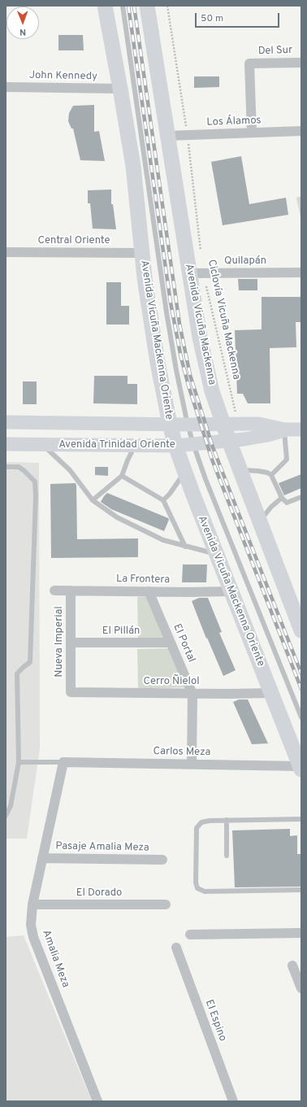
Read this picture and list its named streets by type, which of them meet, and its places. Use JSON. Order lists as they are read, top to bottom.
{
  "streets": {
    "main road": ["Avenida Vicuña Mackenna", "Avenida Vicuña Mackenna Oriente", "Avenida Trinidad Oriente"],
    "street": [
      "Del Sur",
      "John Kennedy",
      "Los Álamos",
      "Central Oriente",
      "Quilapán",
      "La Frontera",
      "El Pillán",
      "Nueva Imperial",
      "El Portal",
      "Cerro Ñielol",
      "Carlos Meza",
      "Pasaje Amalia Meza",
      "El Dorado",
      "Amalia Meza",
      "El Espino"
    ],
    "path": ["Ciclovía Vicuña Mackenna"]
  },
  "crossings": [
    ["Del Sur", "Los Álamos"],
    ["John Kennedy", "Avenida Vicuña Mackenna Oriente"],
    ["Los Álamos", "Ciclovía Vicuña Mackenna"],
    ["Los Álamos", "Avenida Vicuña Mackenna"],
    ["Central Oriente", "Avenida Vicuña Mackenna Oriente"],
    ["Quilapán", "Ciclovía Vicuña Mackenna"],
    ["Quilapán", "Avenida Vicuña Mackenna"],
    ["Ciclovía Vicuña Mackenna", "Avenida Vicuña Mackenna"],
    ["Ciclovía Vicuña Mackenna", "Avenida Trinidad Oriente"],
    ["Avenida Vicuña Mackenna", "Avenida Trinidad Oriente"],
    ["Avenida Vicuña Mackenna Oriente", "Avenida Trinidad Oriente"],
    ["Avenida Vicuña Mackenna Oriente", "La Frontera"],
    ["Avenida Vicuña Mackenna Oriente", "Cerro Ñielol"],
    ["Avenida Vicuña Mackenna Oriente", "Carlos Meza"],
    ["La Frontera", "Nueva Imperial"],
    ["La Frontera", "El Portal"],
    ["El Pillán", "Nueva Imperial"],
    ["El Pillán", "El Portal"],
    ["Nueva Imperial", "Cerro Ñielol"],
    ["El Portal", "Cerro Ñielol"],
    ["El Portal", "Carlos Meza"],
    ["Carlos Meza", "Amalia Meza"],
    ["Pasaje Amalia Meza", "Amalia Meza"],
    ["El Dorado", "Amalia Meza"]
  ],
  "scale_bar": "50 m",
  "north": "bottom"
}
